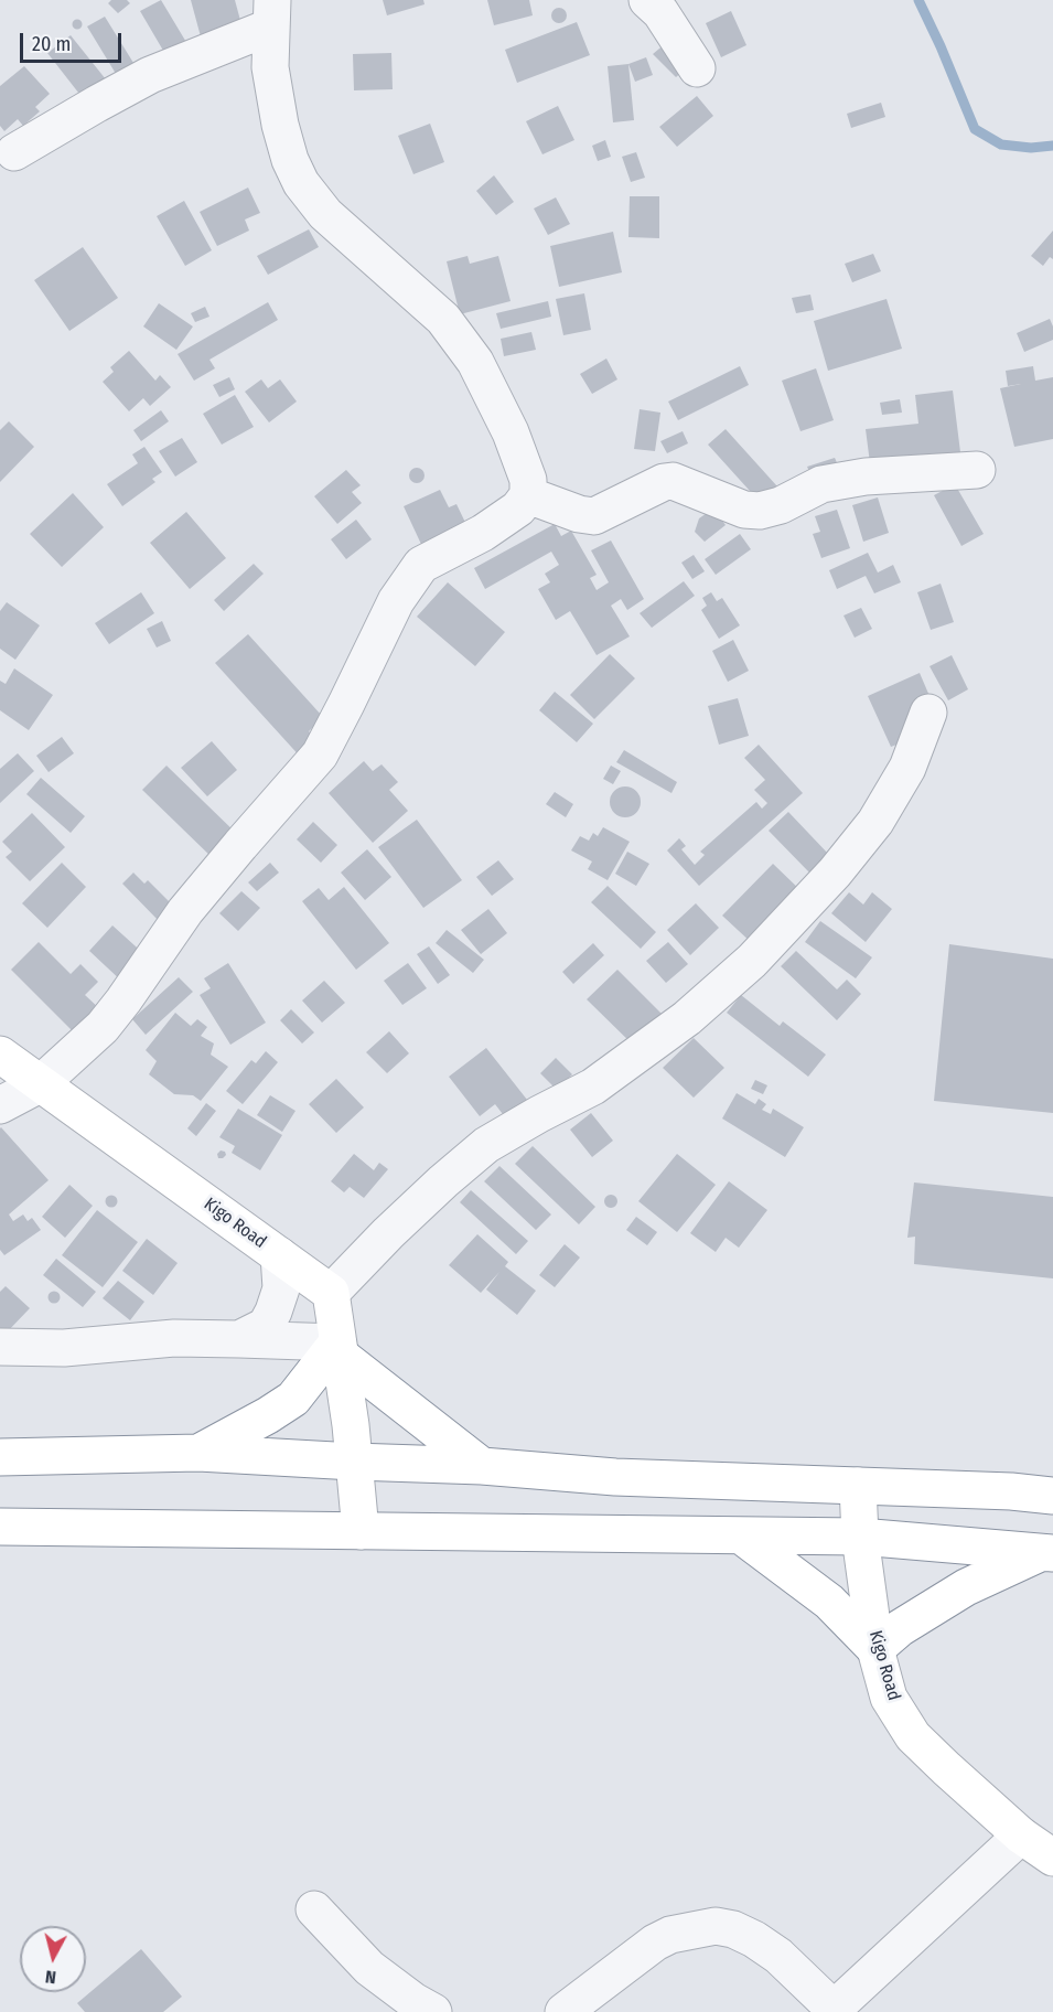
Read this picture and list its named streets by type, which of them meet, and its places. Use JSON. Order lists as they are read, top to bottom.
{
  "streets": {
    "main road": ["Kigo Road"]
  },
  "scale_bar": "20 m",
  "north": "bottom"
}
